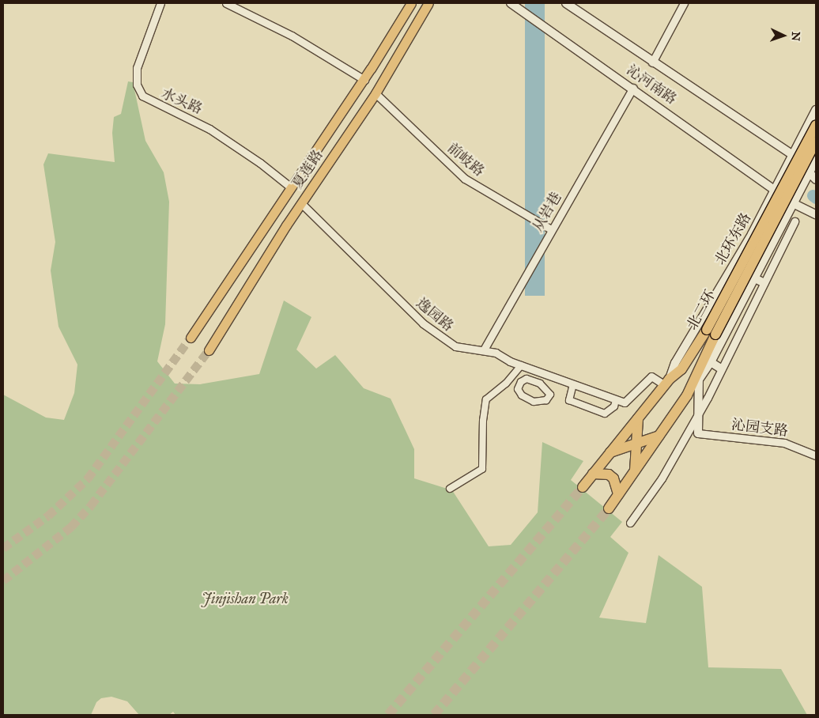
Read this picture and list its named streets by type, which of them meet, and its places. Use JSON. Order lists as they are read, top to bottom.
{
  "streets": {
    "highway": ["北二环"],
    "main road": ["沁河南路", "夏莲路", "北环东路"],
    "street": [
      "水头路",
      "前岐路",
      "从岩巷",
      "逸园路",
      "沁园支路"
    ]
  },
  "crossings": [
    ["沁河南路", "从岩巷"],
    ["沁河南路", "北环东路"],
    ["水头路", "夏莲路"],
    ["前岐路", "夏莲路"],
    ["前岐路", "从岩巷"],
    ["夏莲路", "逸园路"],
    ["从岩巷", "逸园路"],
    ["北环东路", "北二环"]
  ],
  "parks": ["Jinjishan Park"],
  "north": "right"
}
